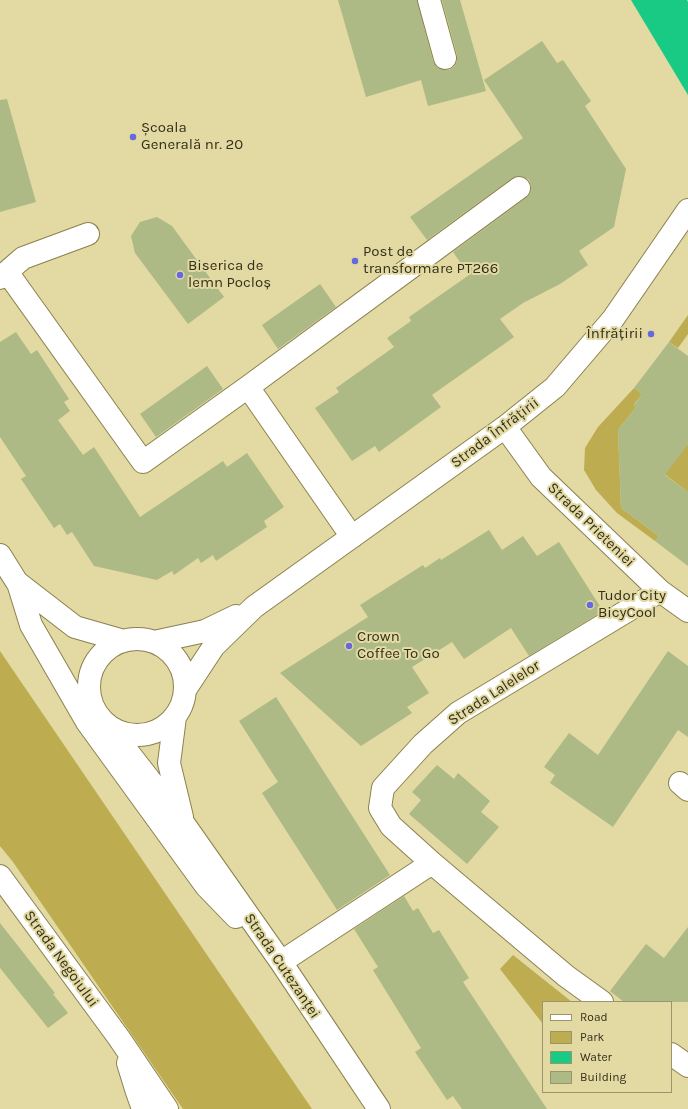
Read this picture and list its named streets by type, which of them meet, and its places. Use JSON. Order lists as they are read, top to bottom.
{
  "streets": {
    "street": [
      "Strada Înfrățirii",
      "Strada Prieteniei",
      "Strada Lalelelor",
      "Strada Negoiului",
      "Strada Cutezanței"
    ]
  },
  "crossings": [
    ["Strada Înfrățirii", "Strada Prieteniei"],
    ["Strada Înfrățirii", "Strada Cutezanței"],
    ["Strada Prieteniei", "Strada Lalelelor"]
  ],
  "places": [
    "Școala Generală nr. 20",
    "Post de transformare PT266",
    "Biserica de lemn Pocloș",
    "Înfrățirii",
    "Tudor City BicyCool",
    "Crown Coffee To Go"
  ],
  "legend": [
    "Road",
    "Park",
    "Water",
    "Building"
  ]
}
